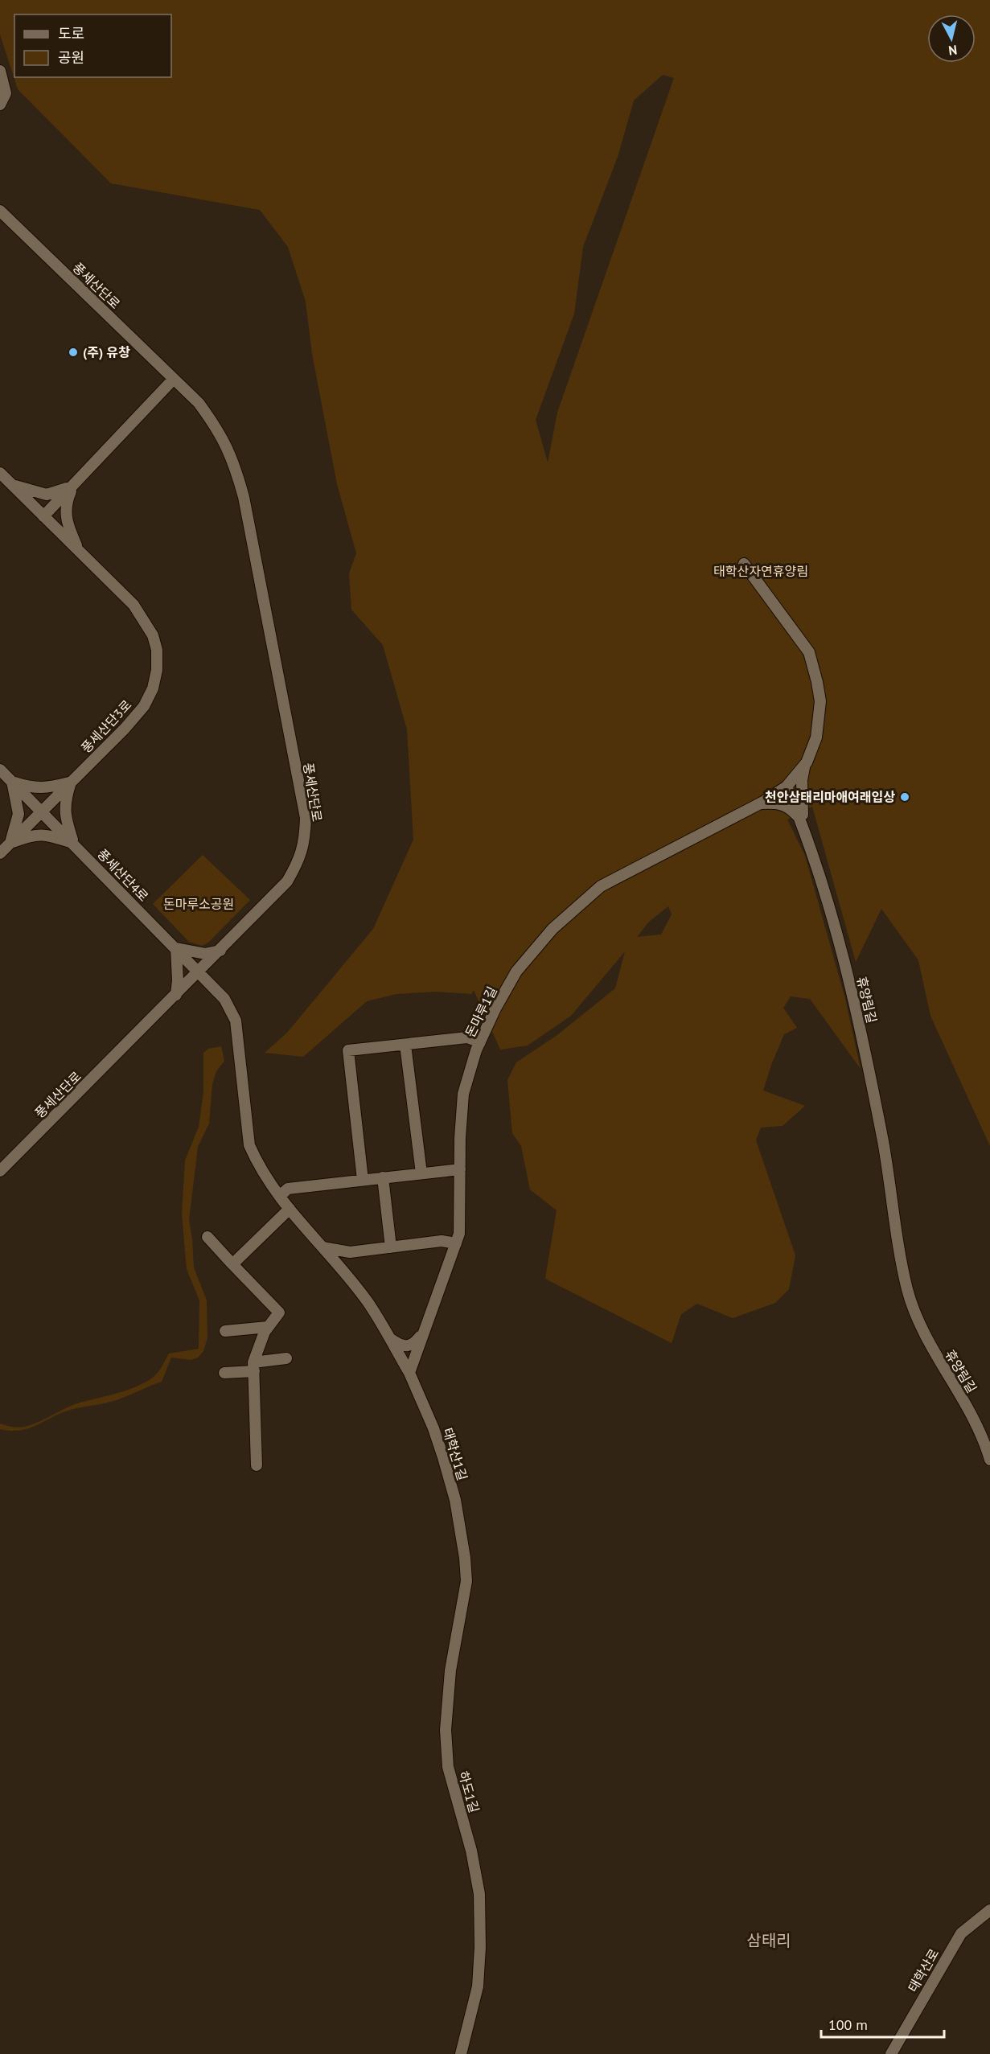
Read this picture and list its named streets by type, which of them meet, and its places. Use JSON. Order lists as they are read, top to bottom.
{
  "streets": {
    "street": [
      "풍세산단로",
      "풍세산단3로",
      "풍세산단4로",
      "휴양림길",
      "돈마루1길",
      "태학산1길",
      "하도1길",
      "태학산로"
    ]
  },
  "crossings": [
    ["풍세산단로", "풍세산단4로"],
    ["풍세산단3로", "풍세산단4로"],
    ["풍세산단4로", "돈마루1길"],
    ["풍세산단4로", "태학산1길"],
    ["휴양림길", "돈마루1길"],
    ["돈마루1길", "태학산1길"],
    ["태학산1길", "하도1길"]
  ],
  "districts": ["삼태리"],
  "parks": ["태학산자연휴양림", "돈마루소공원"],
  "places": ["(주) 유창", "천안삼태리마애여래입상"],
  "legend": ["도로", "공원"],
  "scale_bar": "100 m",
  "north": "bottom"
}
